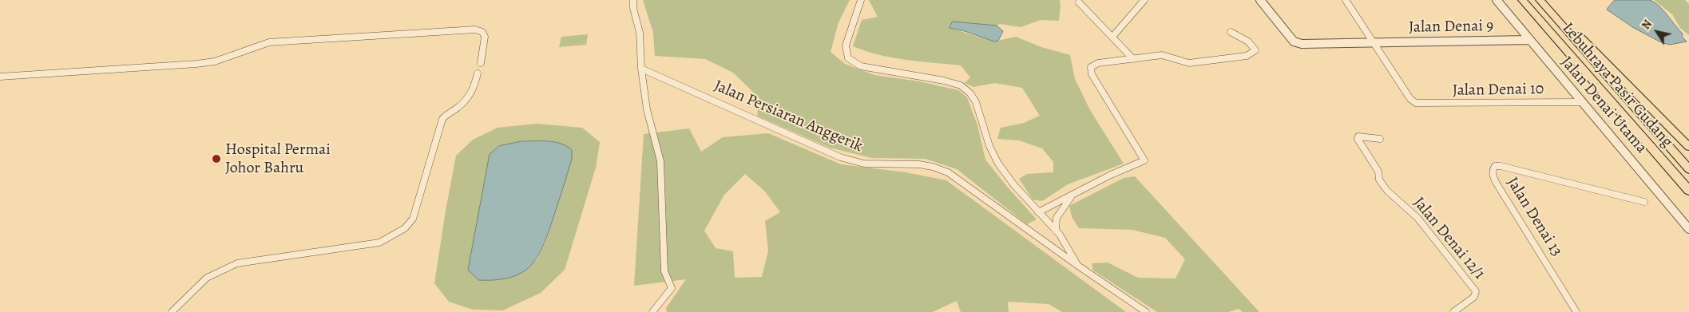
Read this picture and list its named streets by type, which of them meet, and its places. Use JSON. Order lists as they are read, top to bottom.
{
  "streets": {
    "highway": ["Lebuhraya Pasir Gudang"],
    "street": [
      "Jalan Denai 9",
      "Jalan Denai 10",
      "Jalan Denai Utama",
      "Jalan Persiaran Anggerik",
      "Jalan Denai 13",
      "Jalan Denai 12/1"
    ]
  },
  "crossings": [
    ["Jalan Denai 9", "Jalan Denai 10"],
    ["Jalan Denai 9", "Jalan Denai Utama"],
    ["Jalan Denai 10", "Jalan Denai Utama"]
  ],
  "places": ["Hospital Permai Johor Bahru"],
  "north": "top left"
}
